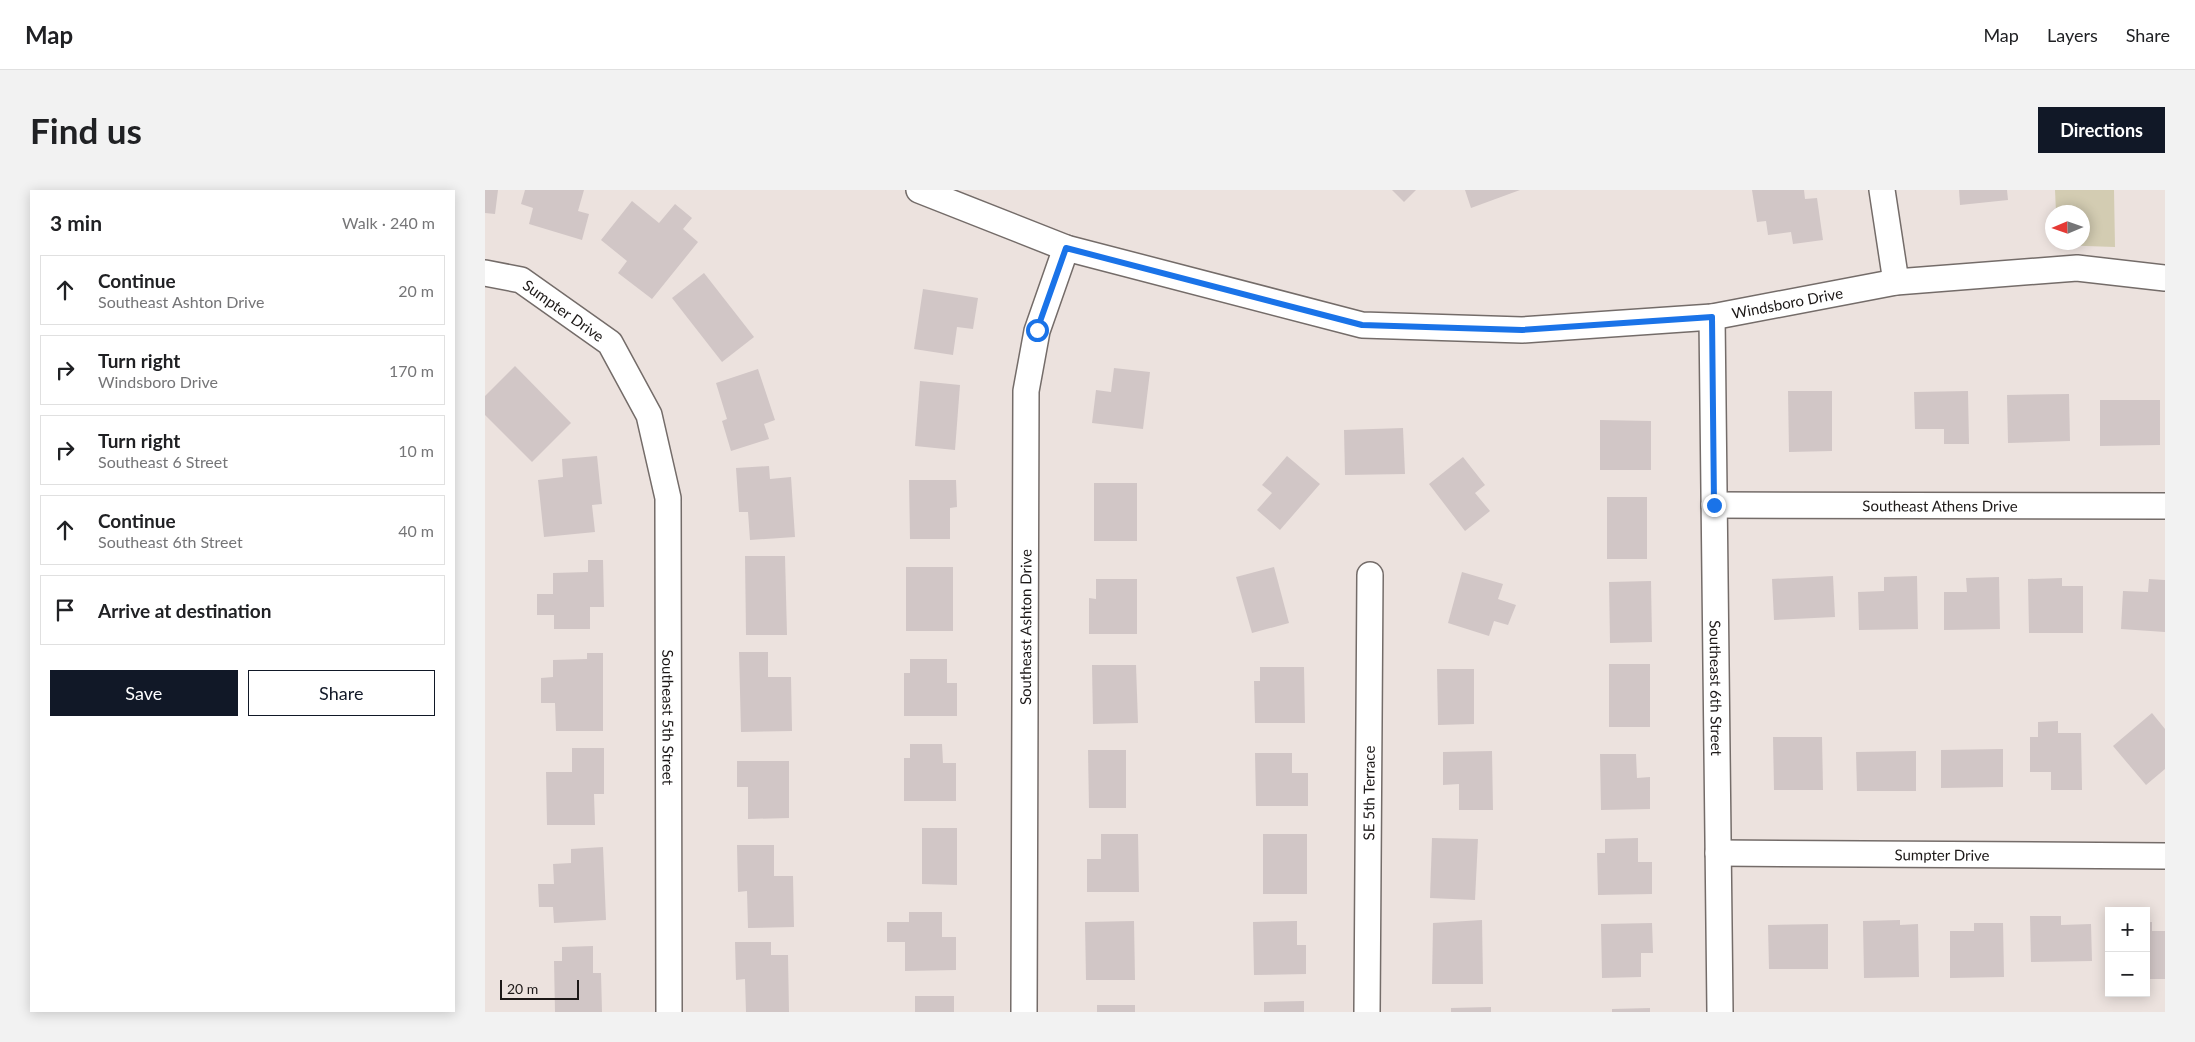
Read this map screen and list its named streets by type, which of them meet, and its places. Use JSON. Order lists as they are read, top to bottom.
{
  "streets": {
    "street": [
      "Windsboro Drive",
      "Sumpter Drive",
      "Southeast Athens Drive",
      "Southeast Ashton Drive",
      "Southeast 6th Street",
      "Southeast 5th Street",
      "SE 5th Terrace"
    ]
  },
  "crossings": [
    ["Windsboro Drive", "Southeast Ashton Drive"],
    ["Windsboro Drive", "Southeast 6th Street"],
    ["Sumpter Drive", "Southeast 6th Street"],
    ["Sumpter Drive", "Southeast 5th Street"],
    ["Southeast Athens Drive", "Southeast 6th Street"]
  ],
  "scale_bar": "20 m",
  "north": "left",
  "page": {
    "header": "Map",
    "nav": ["Map", "Layers", "Share"],
    "buttons": [
      "Directions",
      ["Save", "Share"]
    ],
    "title": "Find us",
    "heading": ["3 min", "Walk · 240 m"],
    "list": [
      ["Continue", "Southeast Ashton Drive", "20 m"],
      ["Turn right", "Windsboro Drive", "170 m"],
      ["Turn right", "Southeast 6 Street", "10 m"],
      ["Continue", "Southeast 6th Street", "40 m"],
      "Arrive at destination"
    ],
    "map_buttons": ["+", "−"],
    "scale": "20 m"
  }
}
